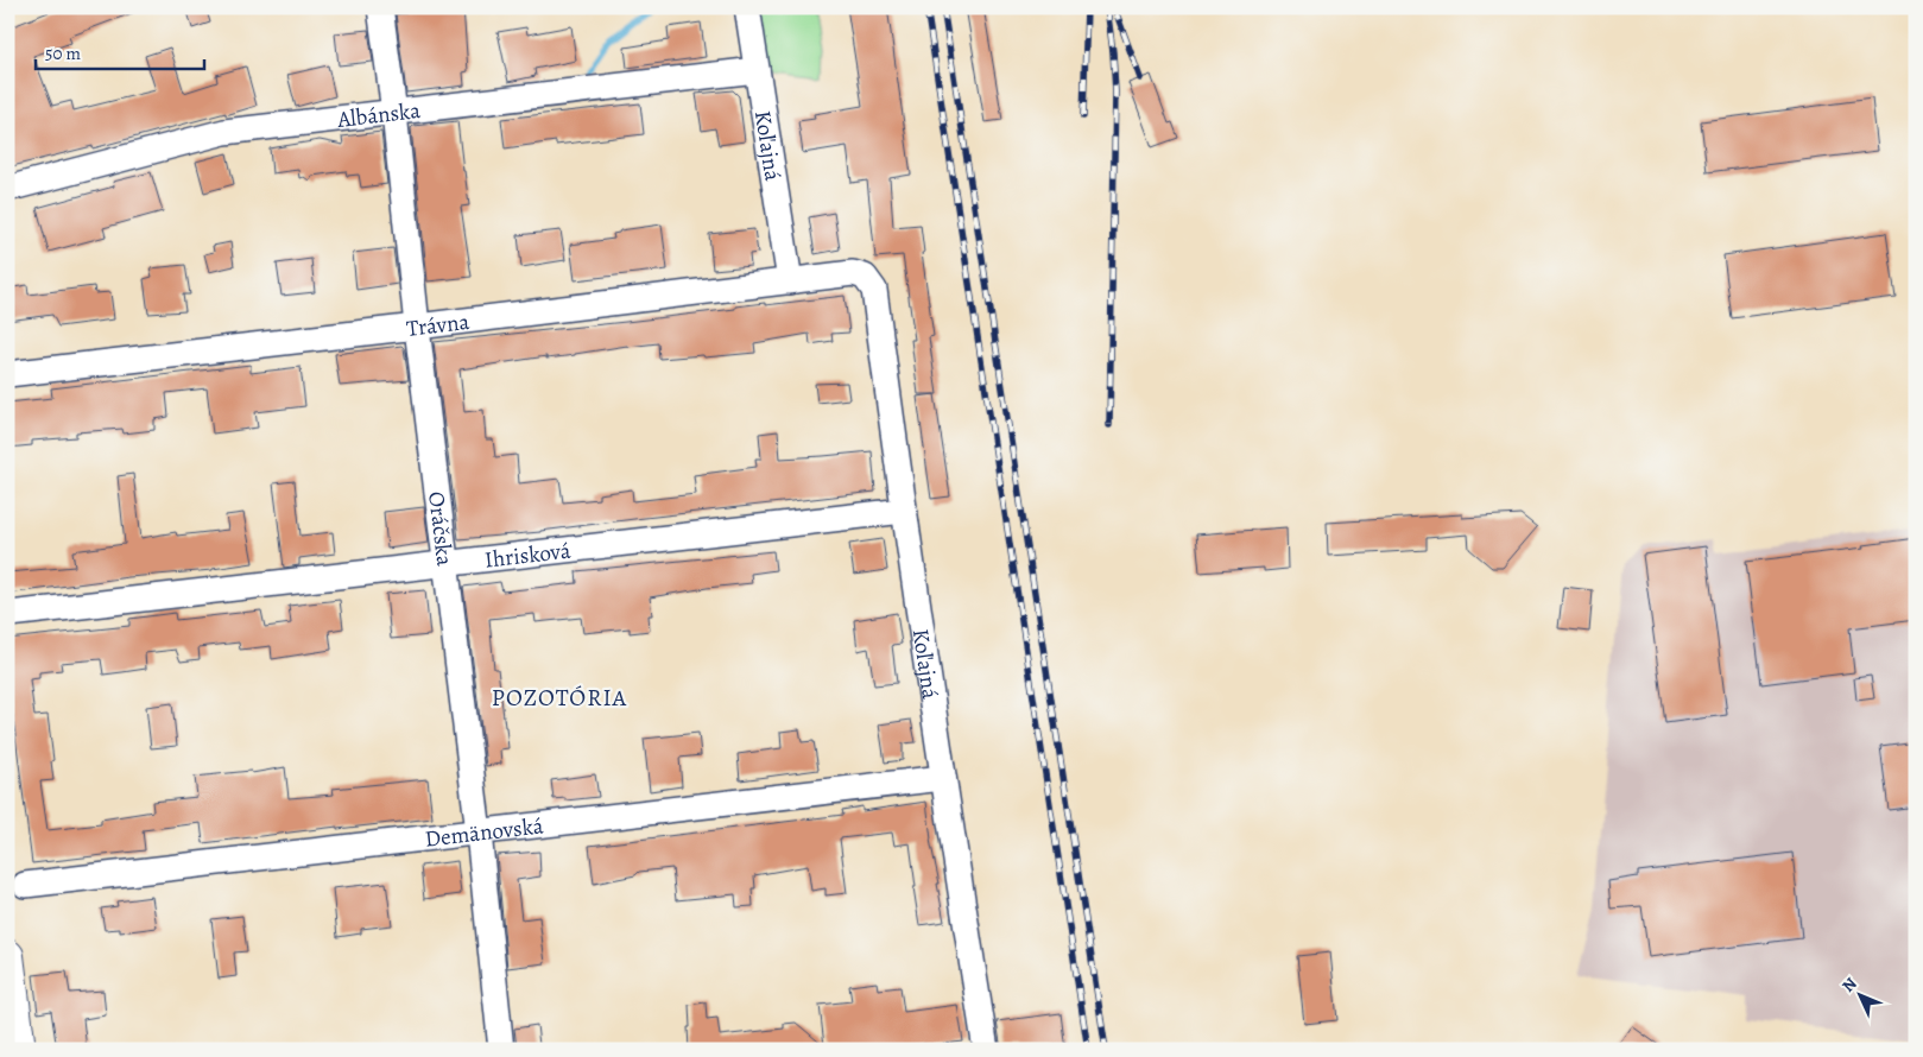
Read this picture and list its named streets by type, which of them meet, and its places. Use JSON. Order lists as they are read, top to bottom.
{
  "streets": {
    "street": [
      "Albánska",
      "Koľajná",
      "Trávna",
      "Oráčska",
      "Ihrisková",
      "Demänovská"
    ]
  },
  "crossings": [
    ["Albánska", "Koľajná"],
    ["Albánska", "Oráčska"],
    ["Koľajná", "Trávna"],
    ["Koľajná", "Ihrisková"],
    ["Koľajná", "Demänovská"],
    ["Trávna", "Oráčska"],
    ["Oráčska", "Ihrisková"],
    ["Oráčska", "Demänovská"]
  ],
  "districts": ["POZOTÓRIA"],
  "scale_bar": "50 m",
  "north": "top left"
}
